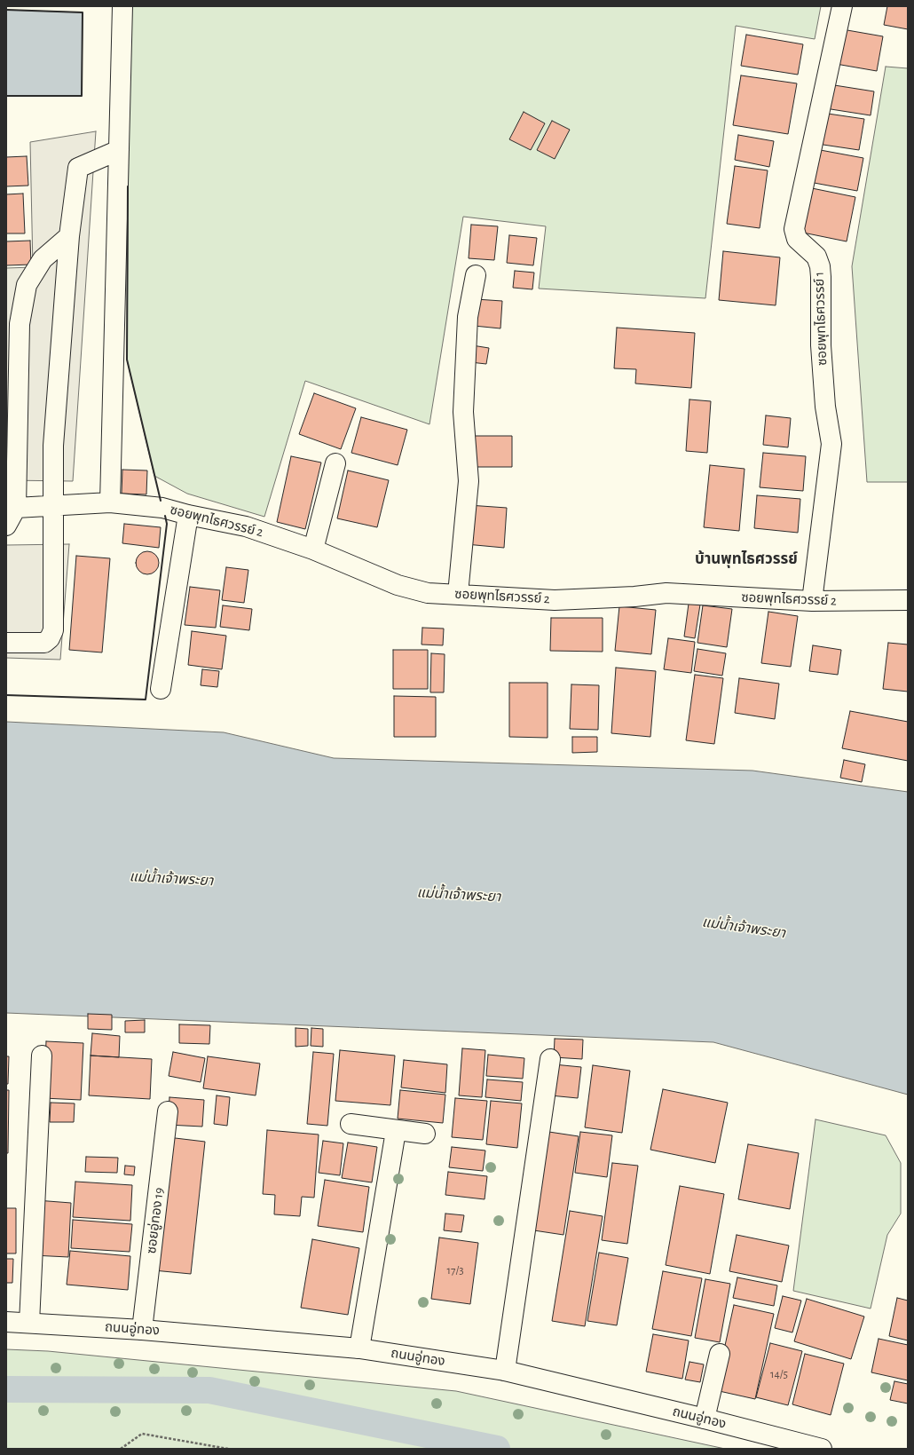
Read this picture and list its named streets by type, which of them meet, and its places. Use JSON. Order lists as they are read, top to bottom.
{
  "streets": {
    "street": [
      "ซอยพุทไธศวรรย์ 1",
      "ซอยพุทไธศวรรย์ 2",
      "ซอยอู่ทอง 19",
      "ถนนอู่ทอง"
    ]
  },
  "crossings": [
    ["ซอยพุทไธศวรรย์ 1", "ซอยพุทไธศวรรย์ 2"],
    ["ซอยอู่ทอง 19", "ถนนอู่ทอง"]
  ],
  "districts": ["บ้านพุทไธศวรรย์"],
  "water": ["แม่น้ำเจ้าพระยา"],
  "house_numbers": ["17/3", "14/5"]
}
